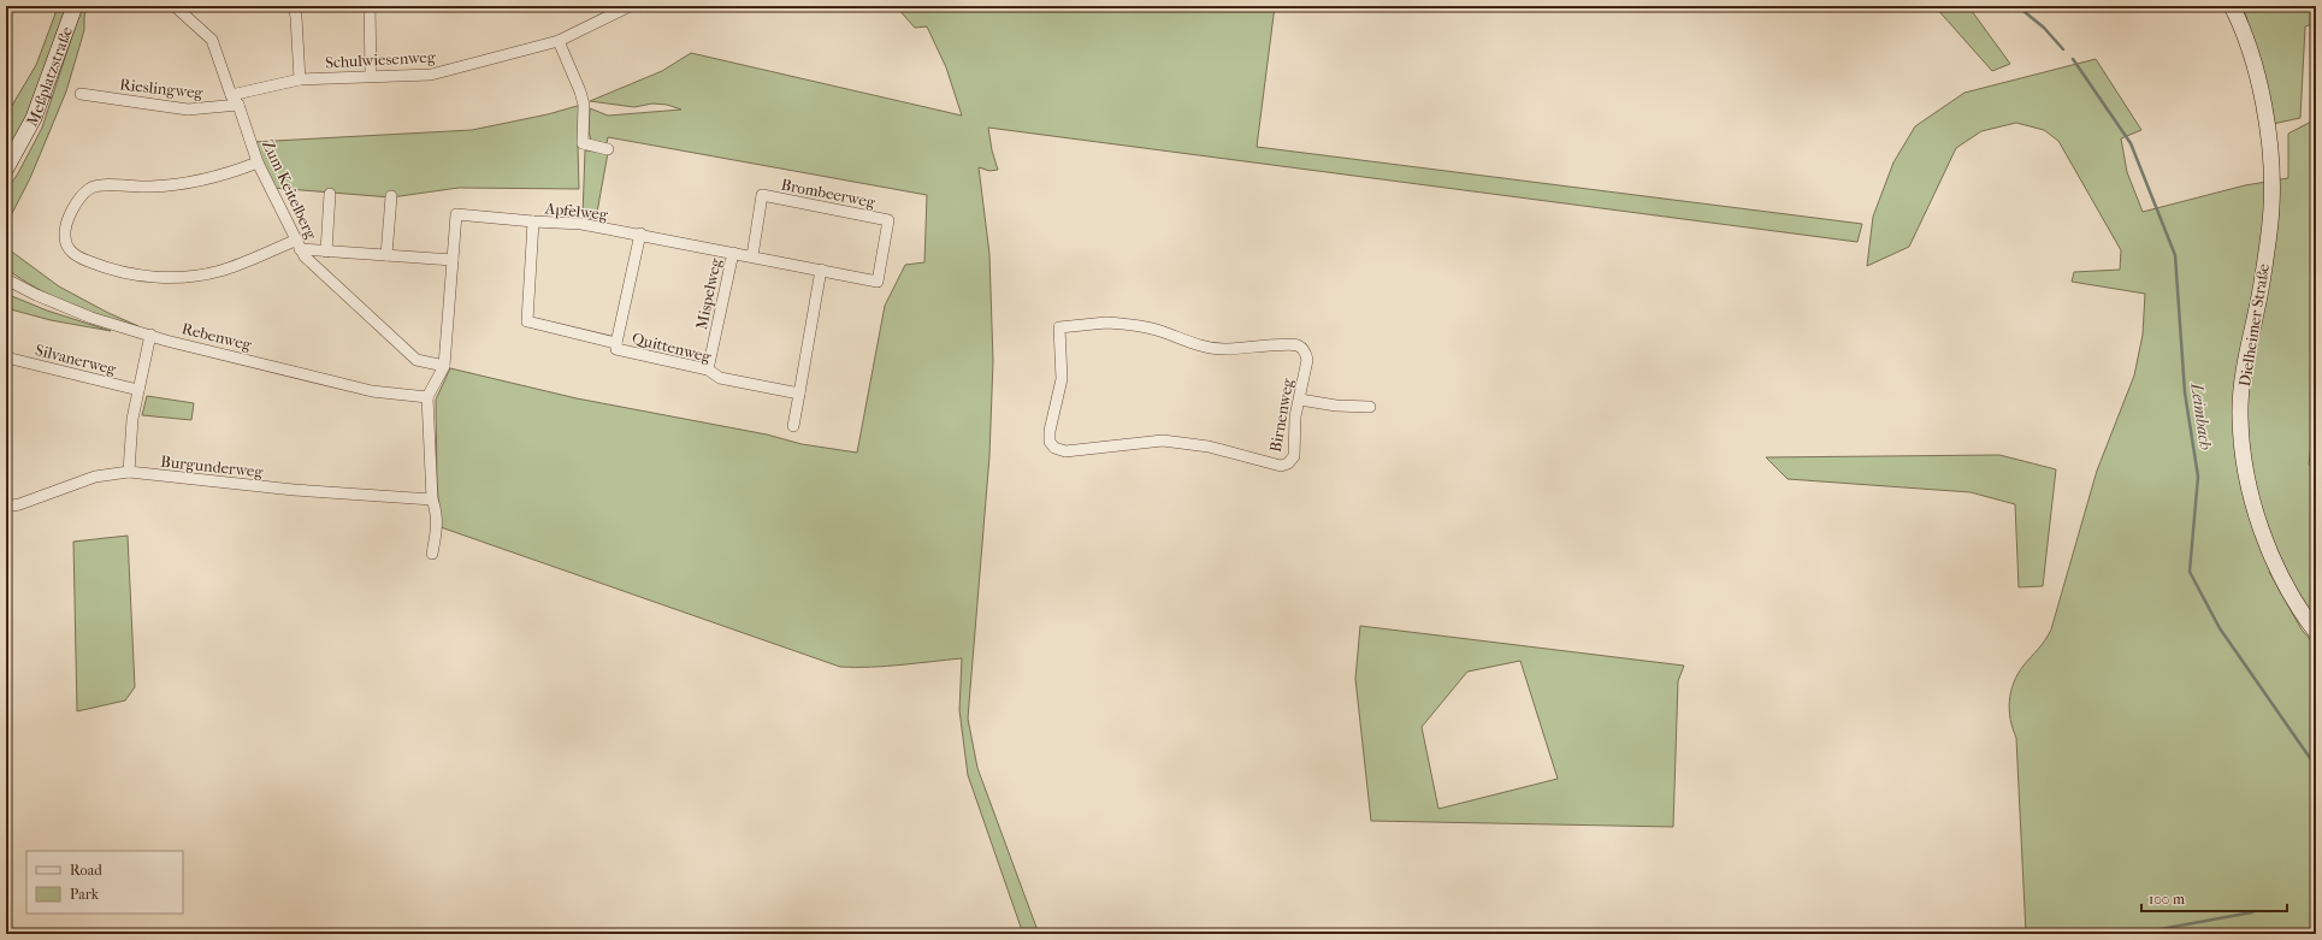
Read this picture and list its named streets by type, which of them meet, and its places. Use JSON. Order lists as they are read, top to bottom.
{
  "streets": {
    "main road": ["Meßplatzstraße", "Dielheimer Straße"],
    "street": [
      "Schulwiesenweg",
      "Rieslingweg",
      "Zum Keitelberg",
      "Brombeerweg",
      "Apfelweg",
      "Mispelweg",
      "Rebenweg",
      "Quittenweg",
      "Silvanerweg",
      "Birnenweg",
      "Burgunderweg"
    ]
  },
  "crossings": [
    ["Schulwiesenweg", "Zum Keitelberg"],
    ["Rieslingweg", "Zum Keitelberg"],
    ["Zum Keitelberg", "Apfelweg"],
    ["Brombeerweg", "Apfelweg"],
    ["Apfelweg", "Mispelweg"],
    ["Apfelweg", "Rebenweg"],
    ["Apfelweg", "Quittenweg"],
    ["Mispelweg", "Quittenweg"]
  ],
  "water": ["Leimbach"],
  "legend": ["Road", "Park"],
  "scale_bar": "100 m"
}
